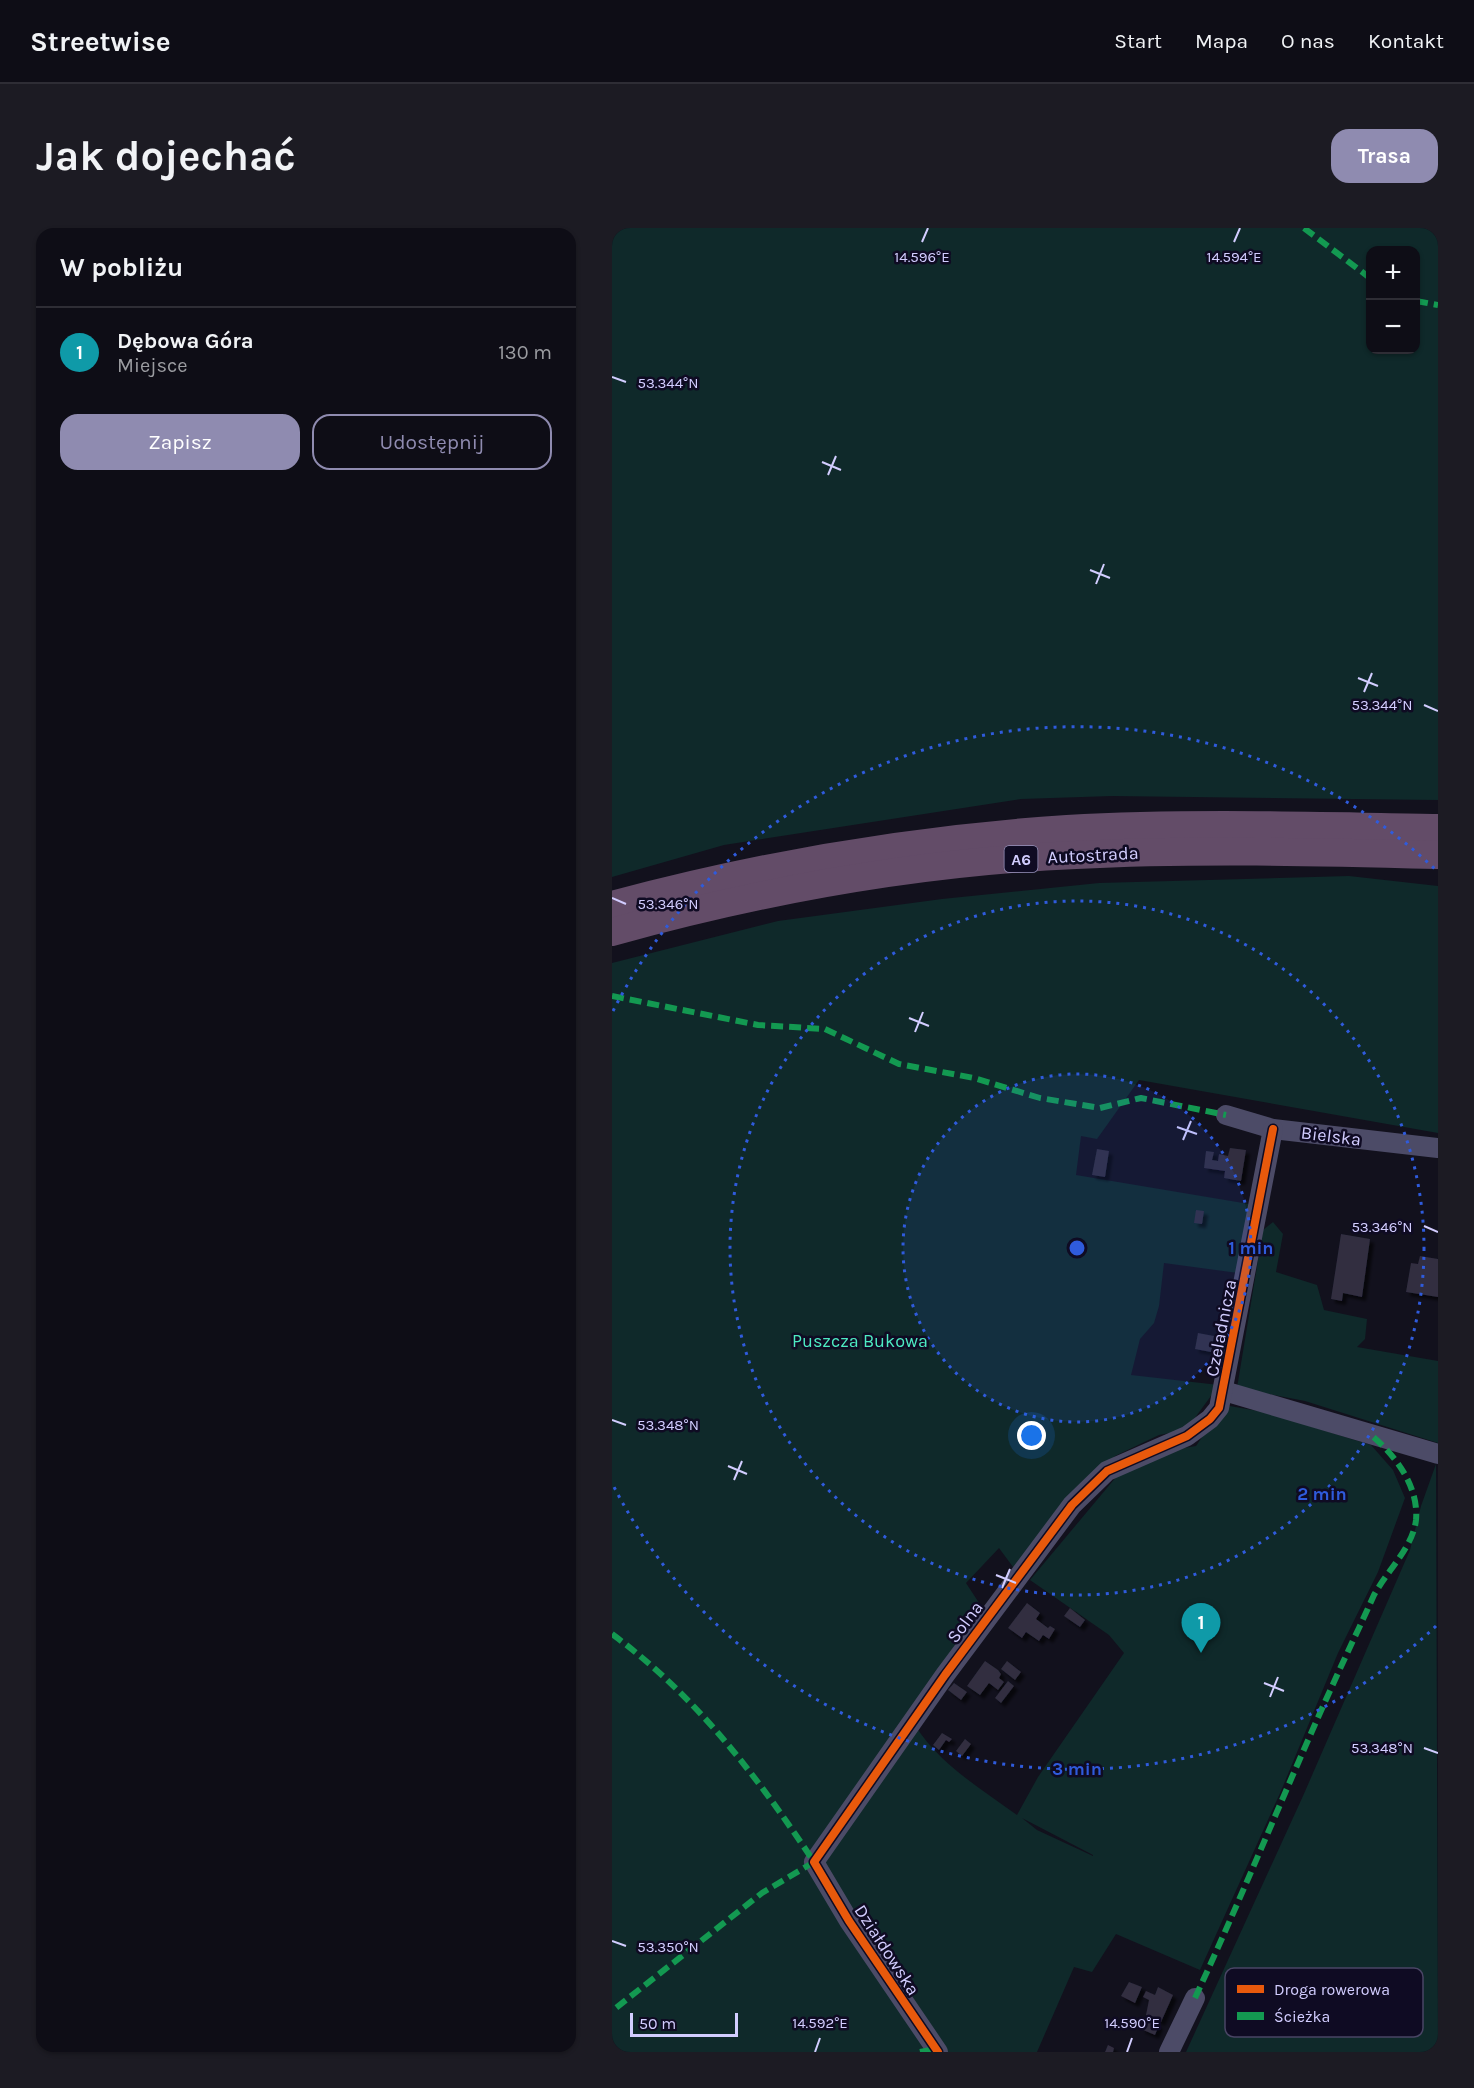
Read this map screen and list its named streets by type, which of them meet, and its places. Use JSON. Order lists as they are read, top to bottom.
{
  "streets": {
    "highway": ["Autostrada", "A6"],
    "street": [
      "Bielska",
      "Czeladnicza",
      "Solna",
      "Działdowska"
    ]
  },
  "crossings": [
    ["Bielska", "Czeladnicza"],
    ["Czeladnicza", "Solna"],
    ["Solna", "Działdowska"]
  ],
  "parks": ["Puszcza Bukowa"],
  "legend": ["Droga rowerowa", "Ścieżka"],
  "scale_bar": "50 m",
  "page": {
    "header": "Streetwise",
    "nav": [
      "Start",
      "Mapa",
      "O nas",
      "Kontakt"
    ],
    "buttons": [
      "Trasa",
      ["Zapisz", "Udostępnij"]
    ],
    "title": "Jak dojechać",
    "heading": "W pobliżu",
    "map_buttons": ["+", "−"],
    "list": [
      {
        "mark": "1",
        "name": "Dębowa Góra",
        "note": "Miejsce",
        "value": "130 m"
      }
    ],
    "pins": "1",
    "scale": "50 m"
  },
  "coordinates": [
    "14.596°E",
    "14.594°E",
    "53.344°N",
    "53.346°N",
    "53.348°N",
    "53.350°N",
    "14.592°E",
    "14.590°E"
  ],
  "rings": ["1 min", "2 min", "3 min"]
}
